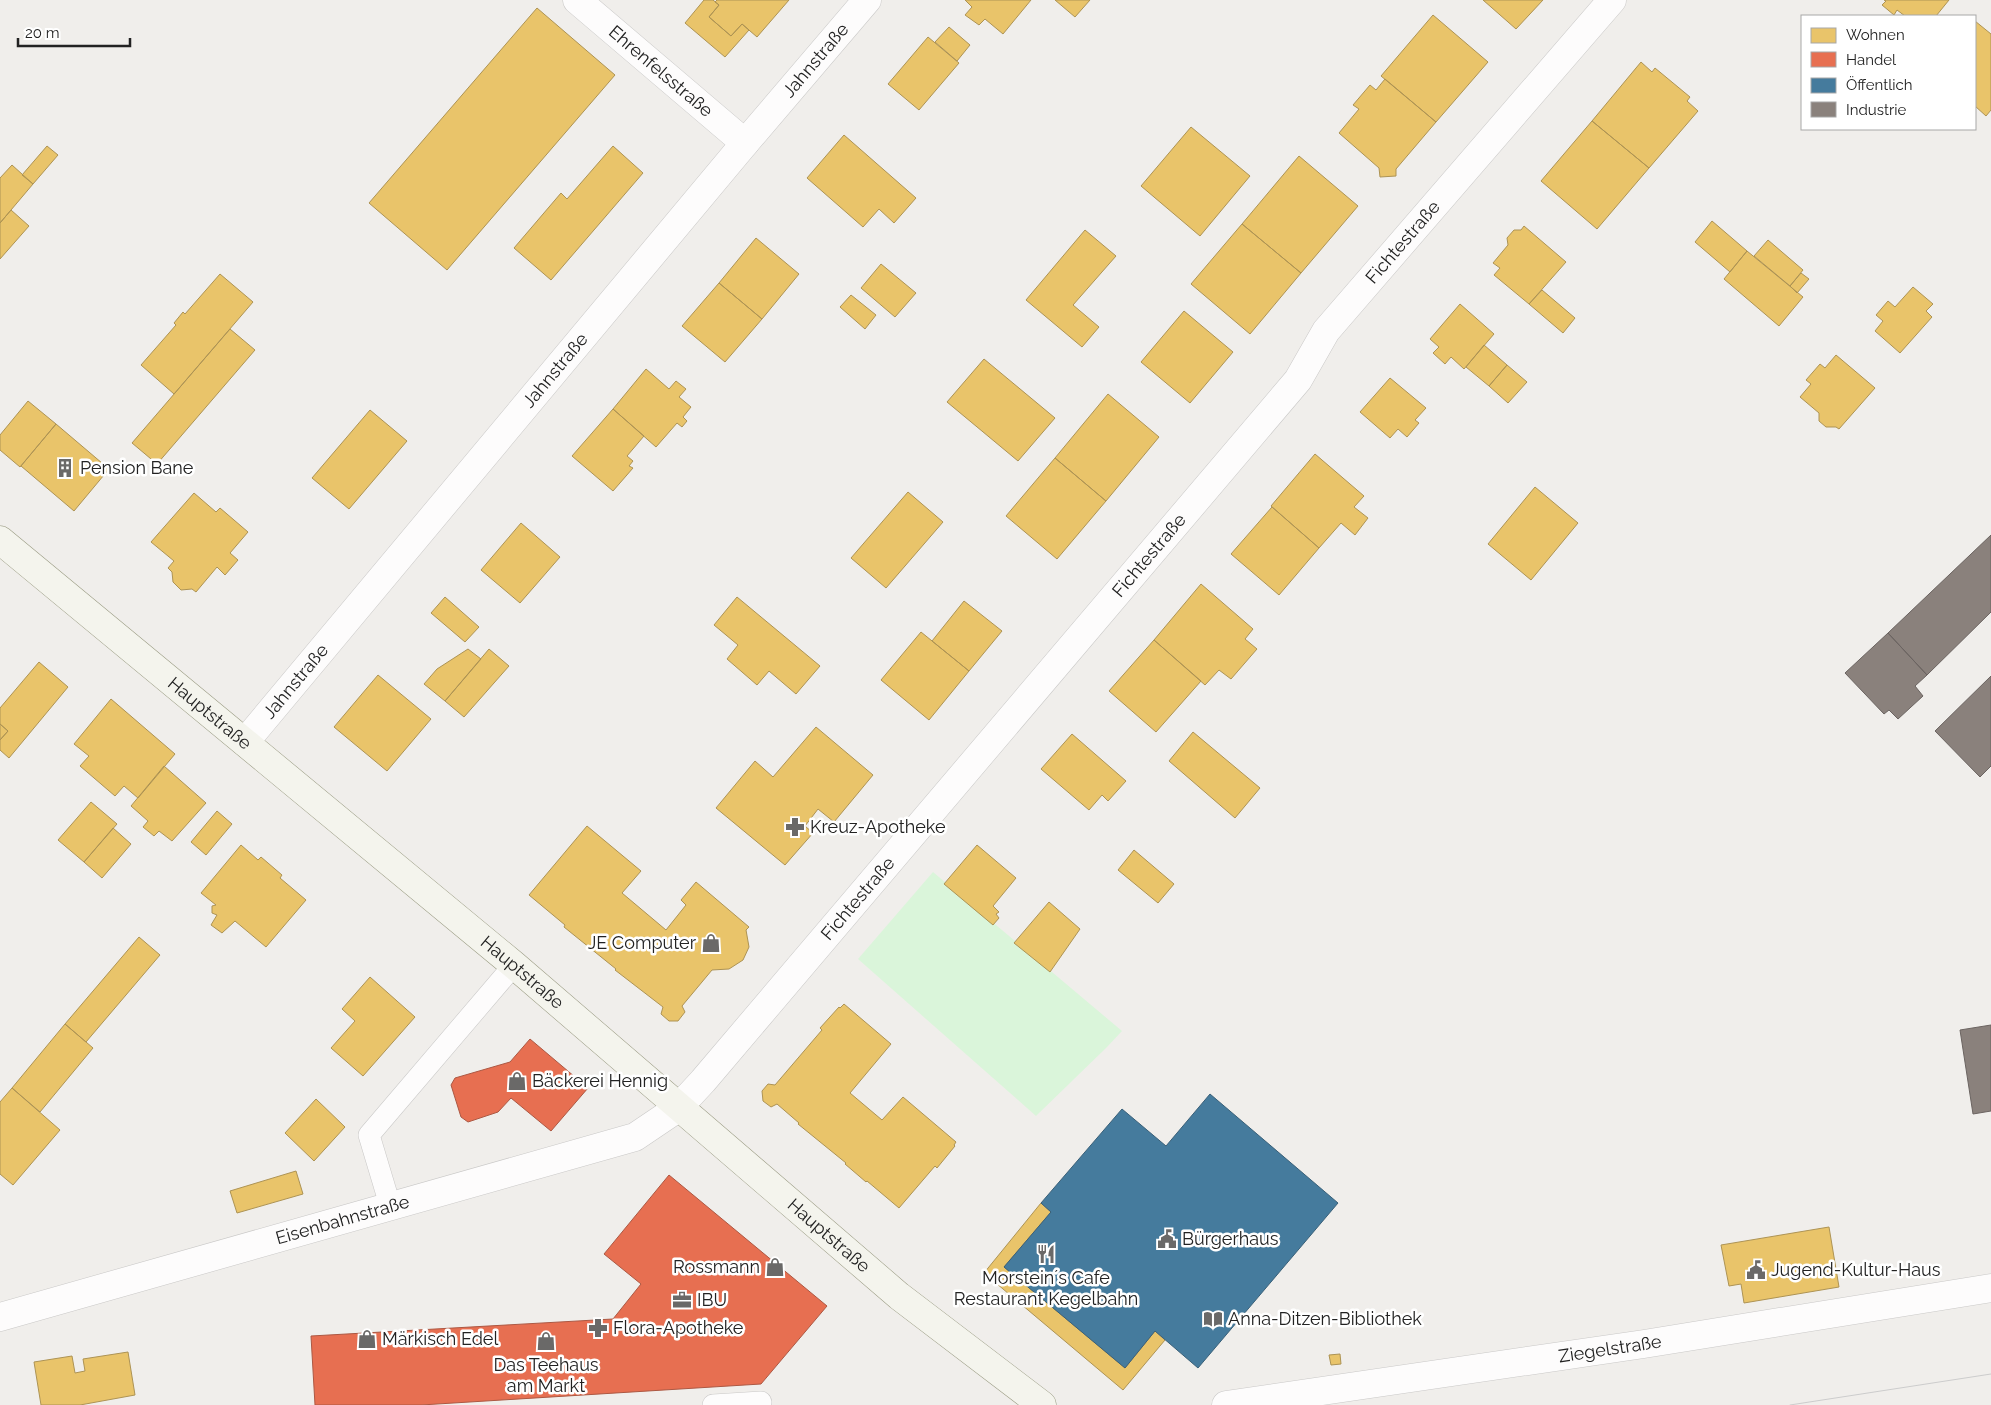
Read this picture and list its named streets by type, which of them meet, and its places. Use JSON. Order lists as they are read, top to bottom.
{
  "streets": {
    "main road": ["Hauptstraße"],
    "street": [
      "Jahnstraße",
      "Ehrenfelsstraße",
      "Fichtestraße",
      "Eisenbahnstraße",
      "Ziegelstraße"
    ]
  },
  "crossings": [
    ["Jahnstraße", "Ehrenfelsstraße"],
    ["Jahnstraße", "Hauptstraße"],
    ["Fichtestraße", "Hauptstraße"],
    ["Fichtestraße", "Eisenbahnstraße"],
    ["Hauptstraße", "Eisenbahnstraße"]
  ],
  "places": {
    "building": ["Pension Bane"],
    "pharmacy": ["Kreuz-Apotheke", "Flora-Apotheke"],
    "shop": [
      "JE Computer",
      "Bäckerei Hennig",
      "Rossmann",
      "Märkisch Edel",
      "Das Teehaus am Markt"
    ],
    "public building": ["Bürgerhaus", "Jugend-Kultur-Haus"],
    "restaurant": ["Morstein´s Cafe Restaurant Kegelbahn"],
    "office": ["IBU"],
    "library": ["Anna-Ditzen-Bibliothek"]
  },
  "legend": [
    "Wohnen",
    "Handel",
    "Öffentlich",
    "Industrie"
  ],
  "scale_bar": "20 m"
}
